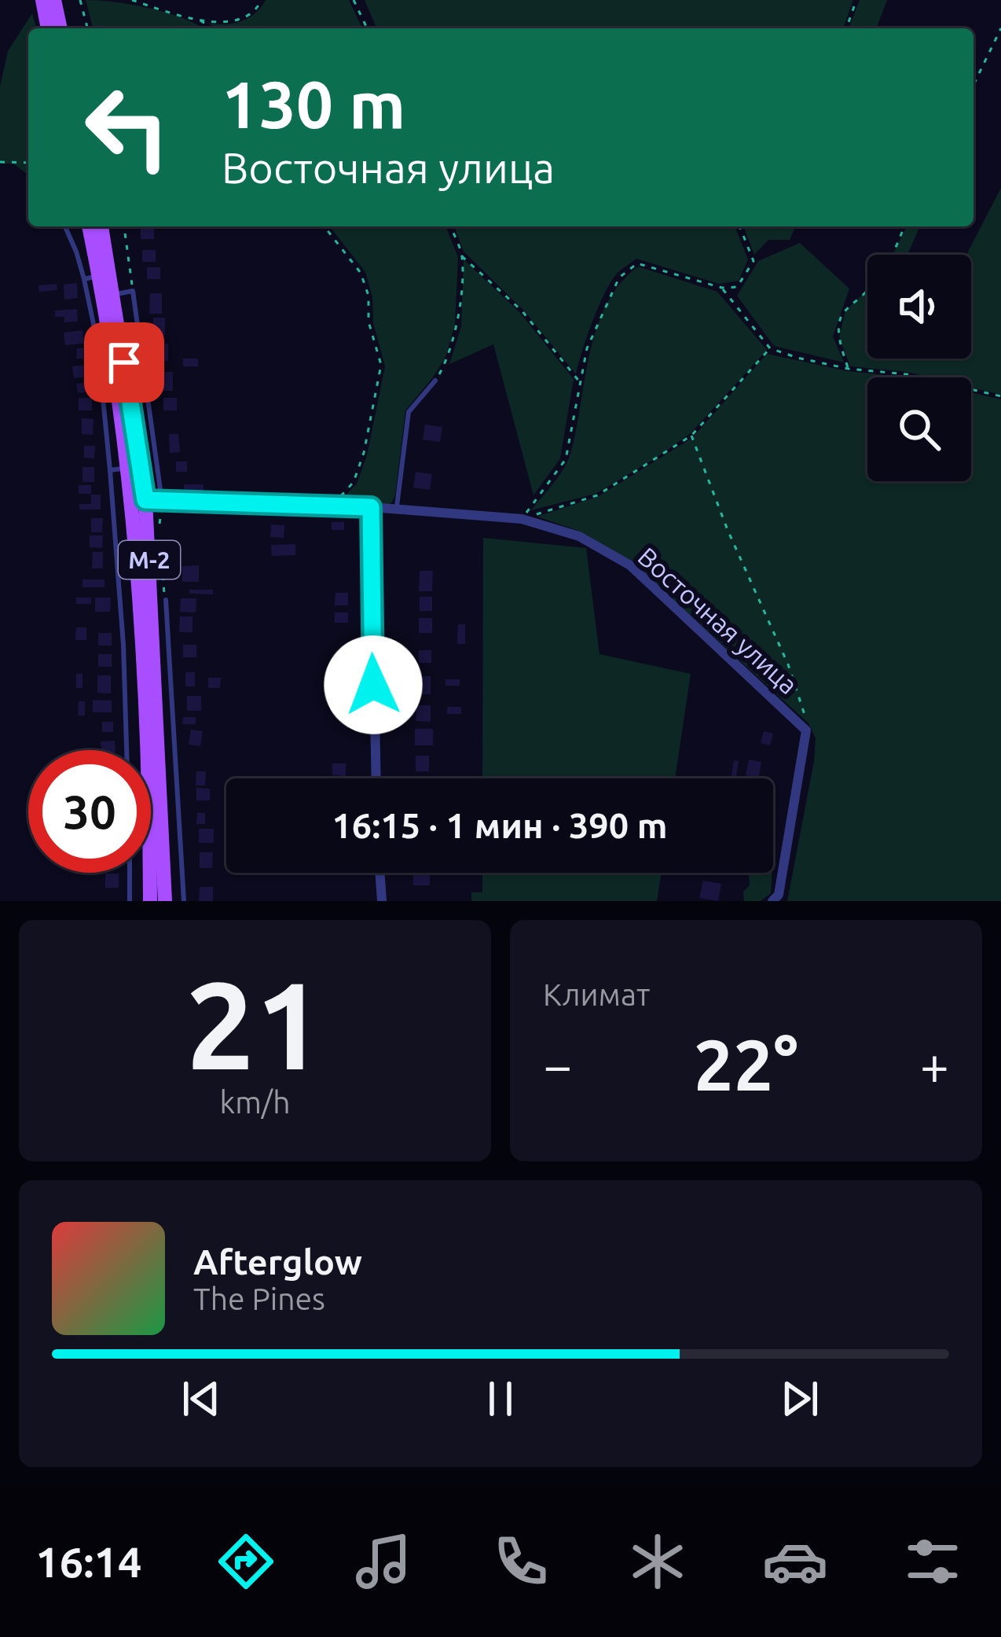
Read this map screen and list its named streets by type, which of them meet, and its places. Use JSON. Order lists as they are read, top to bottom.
{
  "streets": {
    "main road": ["М-2"],
    "street": ["Восточная улица"]
  },
  "crossings": [
    ["М-2", "Восточная улица"]
  ],
  "page": {
    "turn": ["130 m", "Восточная улица"],
    "limit": "30",
    "trip": "16:15 · 1 мин · 390 m",
    "tile": [
      ["21", "km/h"],
      "Климат"
    ],
    "heat": ["−", "22°", "+"],
    "song": ["Afterglow", "The Pines"],
    "tabs": "16:14"
  }
}
